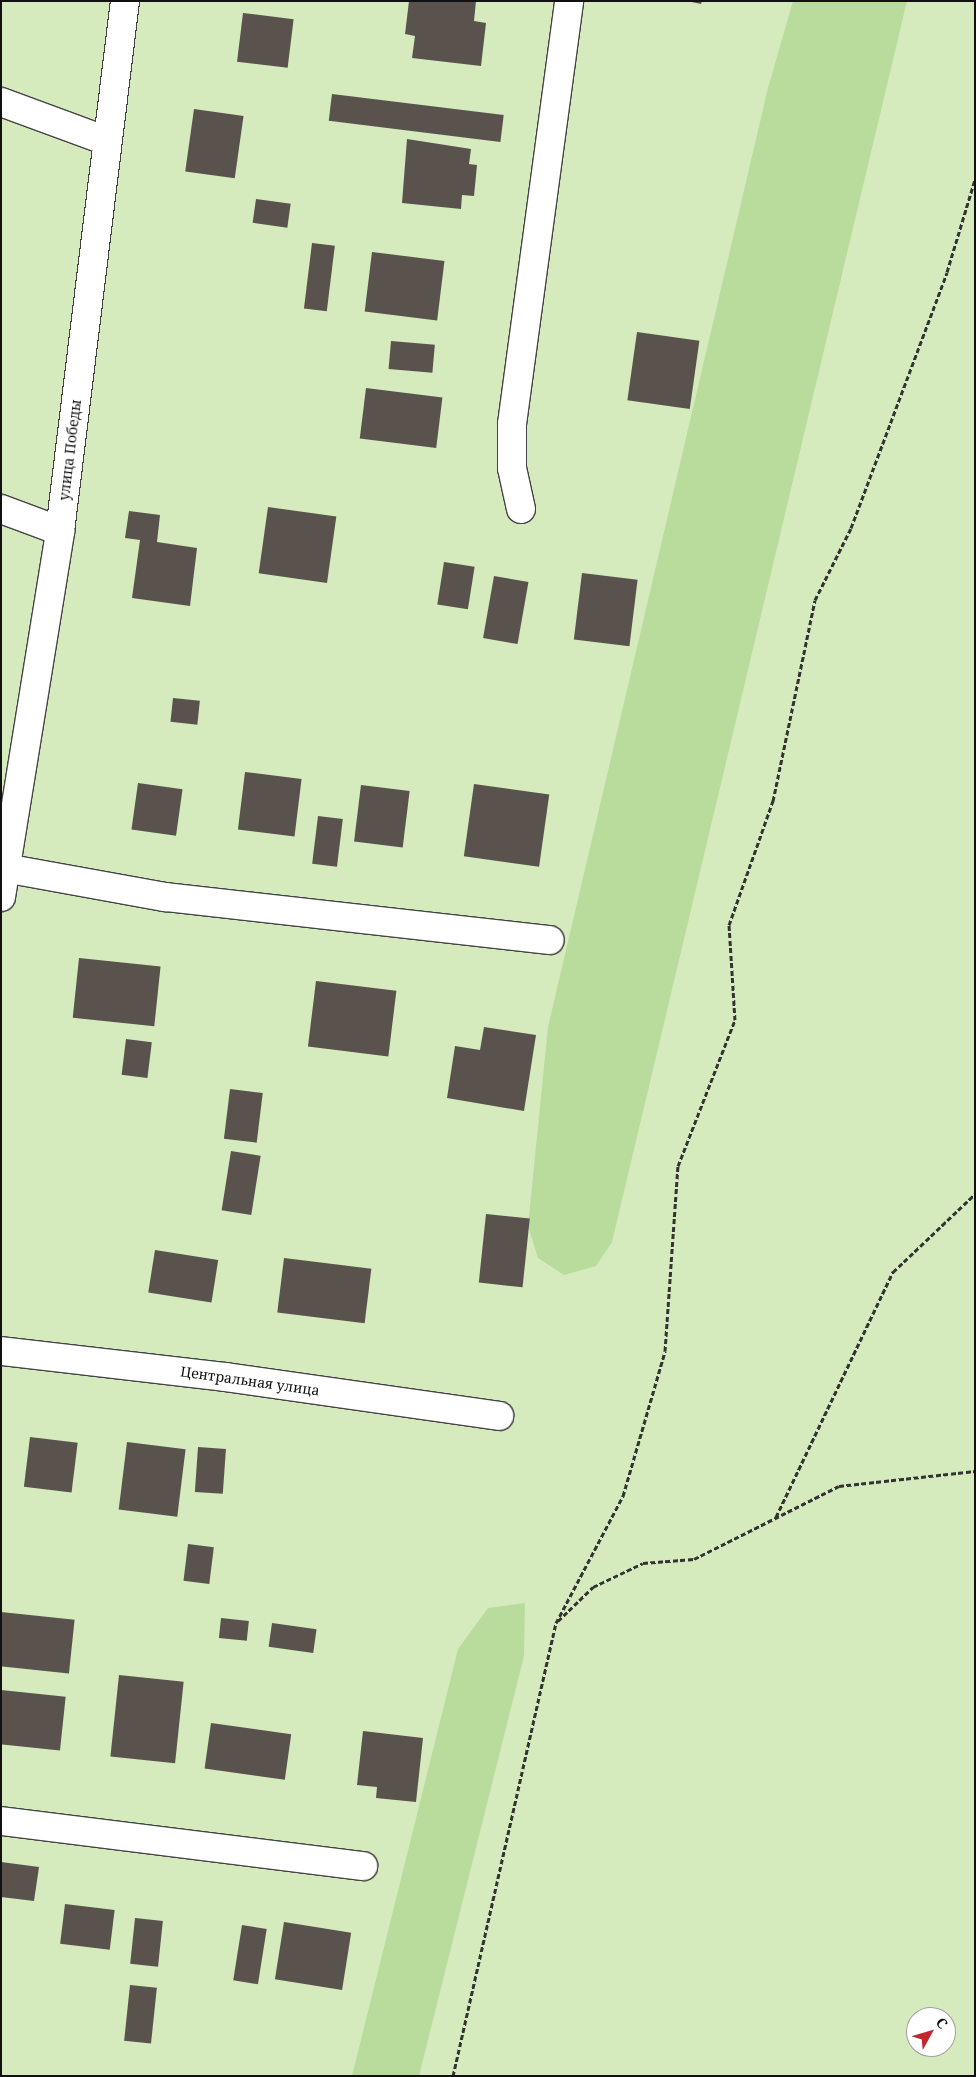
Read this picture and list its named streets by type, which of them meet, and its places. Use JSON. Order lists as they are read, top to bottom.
{
  "streets": {
    "street": ["улица Победы", "Центральная улица"]
  },
  "north": "top right"
}
